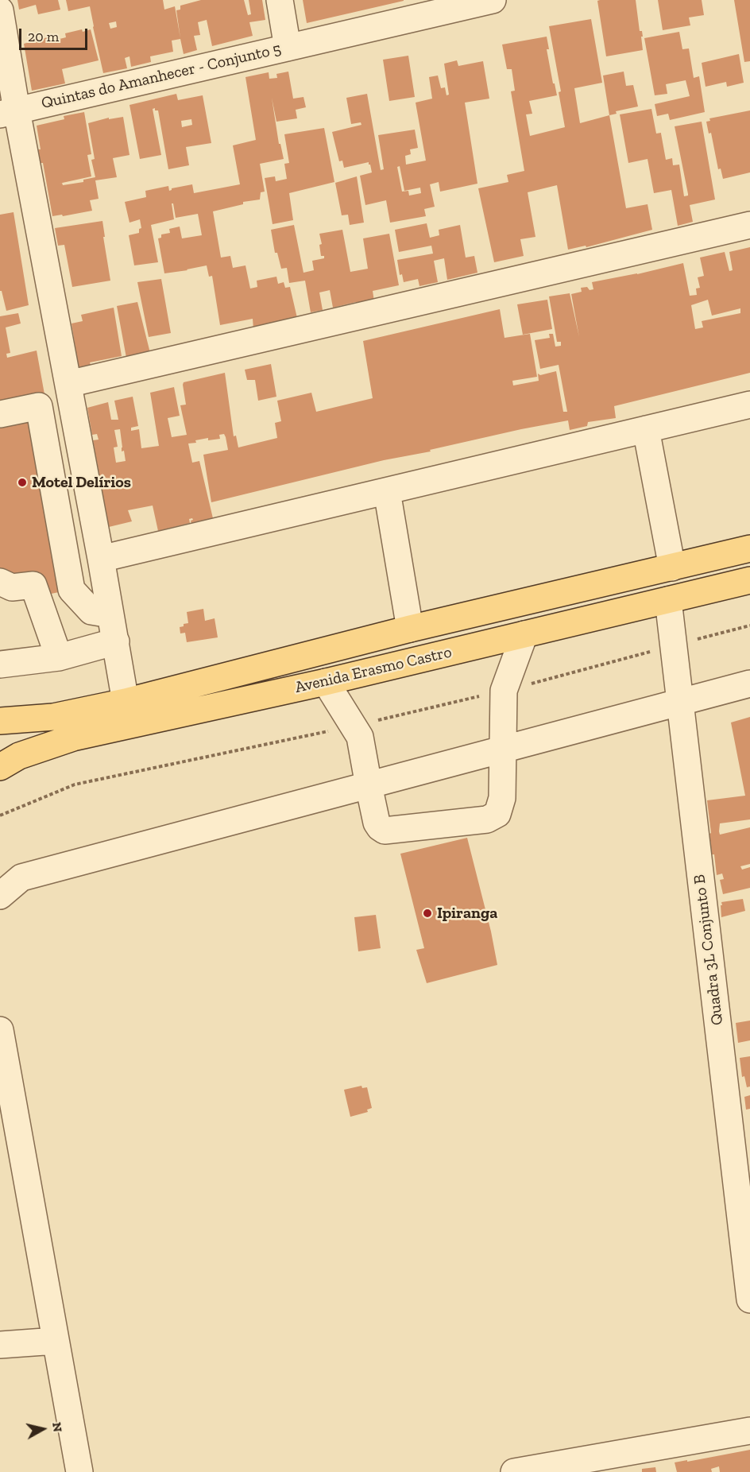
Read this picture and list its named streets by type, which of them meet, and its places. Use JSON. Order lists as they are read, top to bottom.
{
  "streets": {
    "main road": ["Avenida Erasmo Castro"],
    "street": ["Quintas do Amanhecer - Conjunto 5", "Quadra 3L Conjunto B"]
  },
  "crossings": [
    ["Avenida Erasmo Castro", "Quadra 3L Conjunto B"]
  ],
  "places": ["Motel Delírios", "Ipiranga"],
  "scale_bar": "20 m",
  "north": "right"
}
